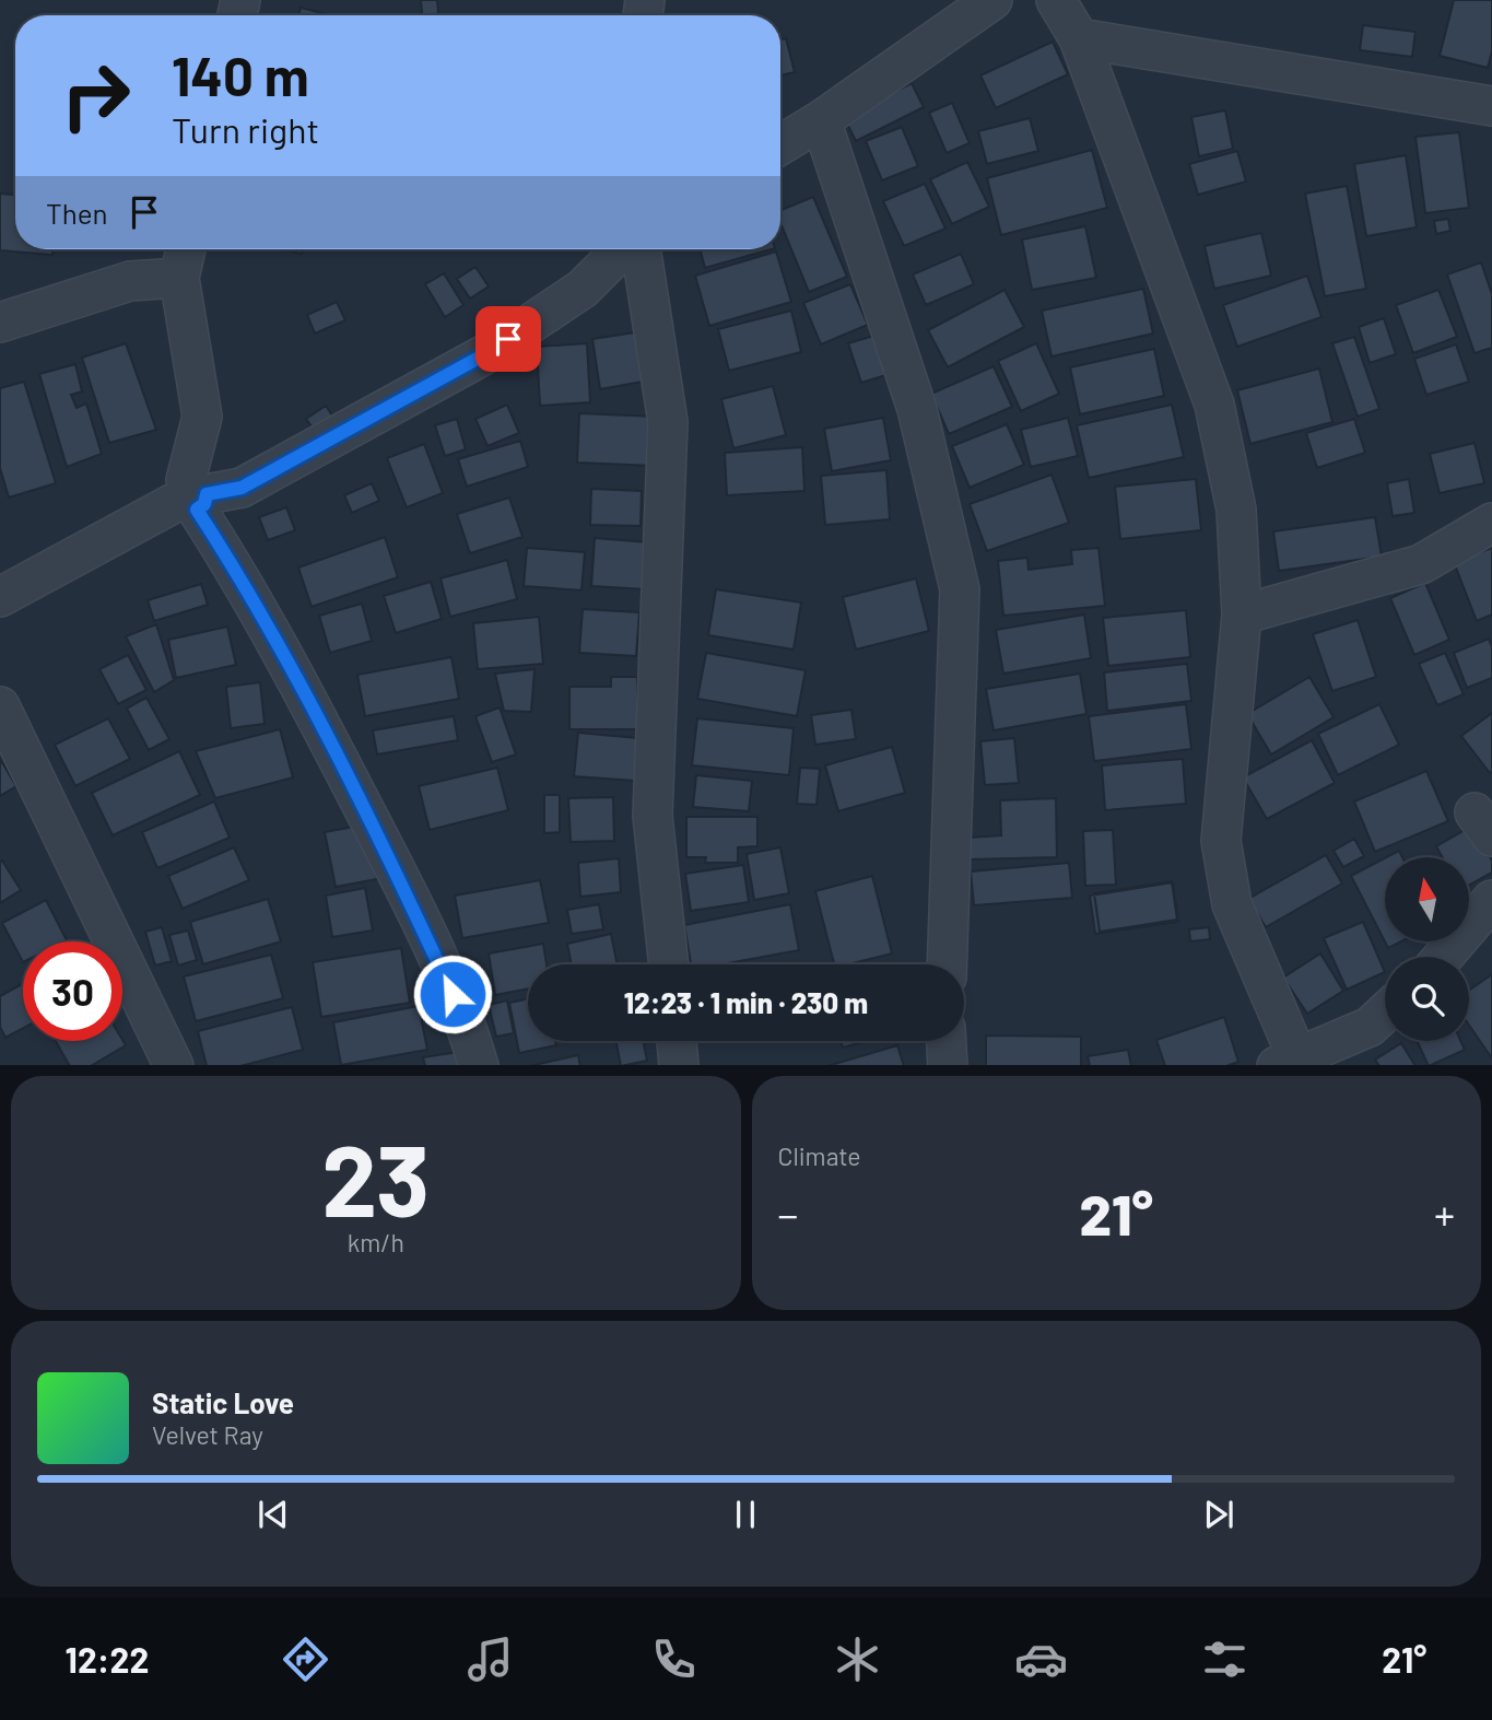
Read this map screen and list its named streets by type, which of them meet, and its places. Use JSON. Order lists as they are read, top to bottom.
{
  "north": "top",
  "page": {
    "turn": ["140 m", "Turn right"],
    "then": "Then",
    "limit": "30",
    "trip": "12:23 · 1 min · 230 m",
    "tile": [
      ["23", "km/h"],
      "Climate"
    ],
    "heat": ["−", "21°", "+"],
    "song": ["Static Love", "Velvet Ray"],
    "tabs": ["12:22", "21°"]
  }
}
